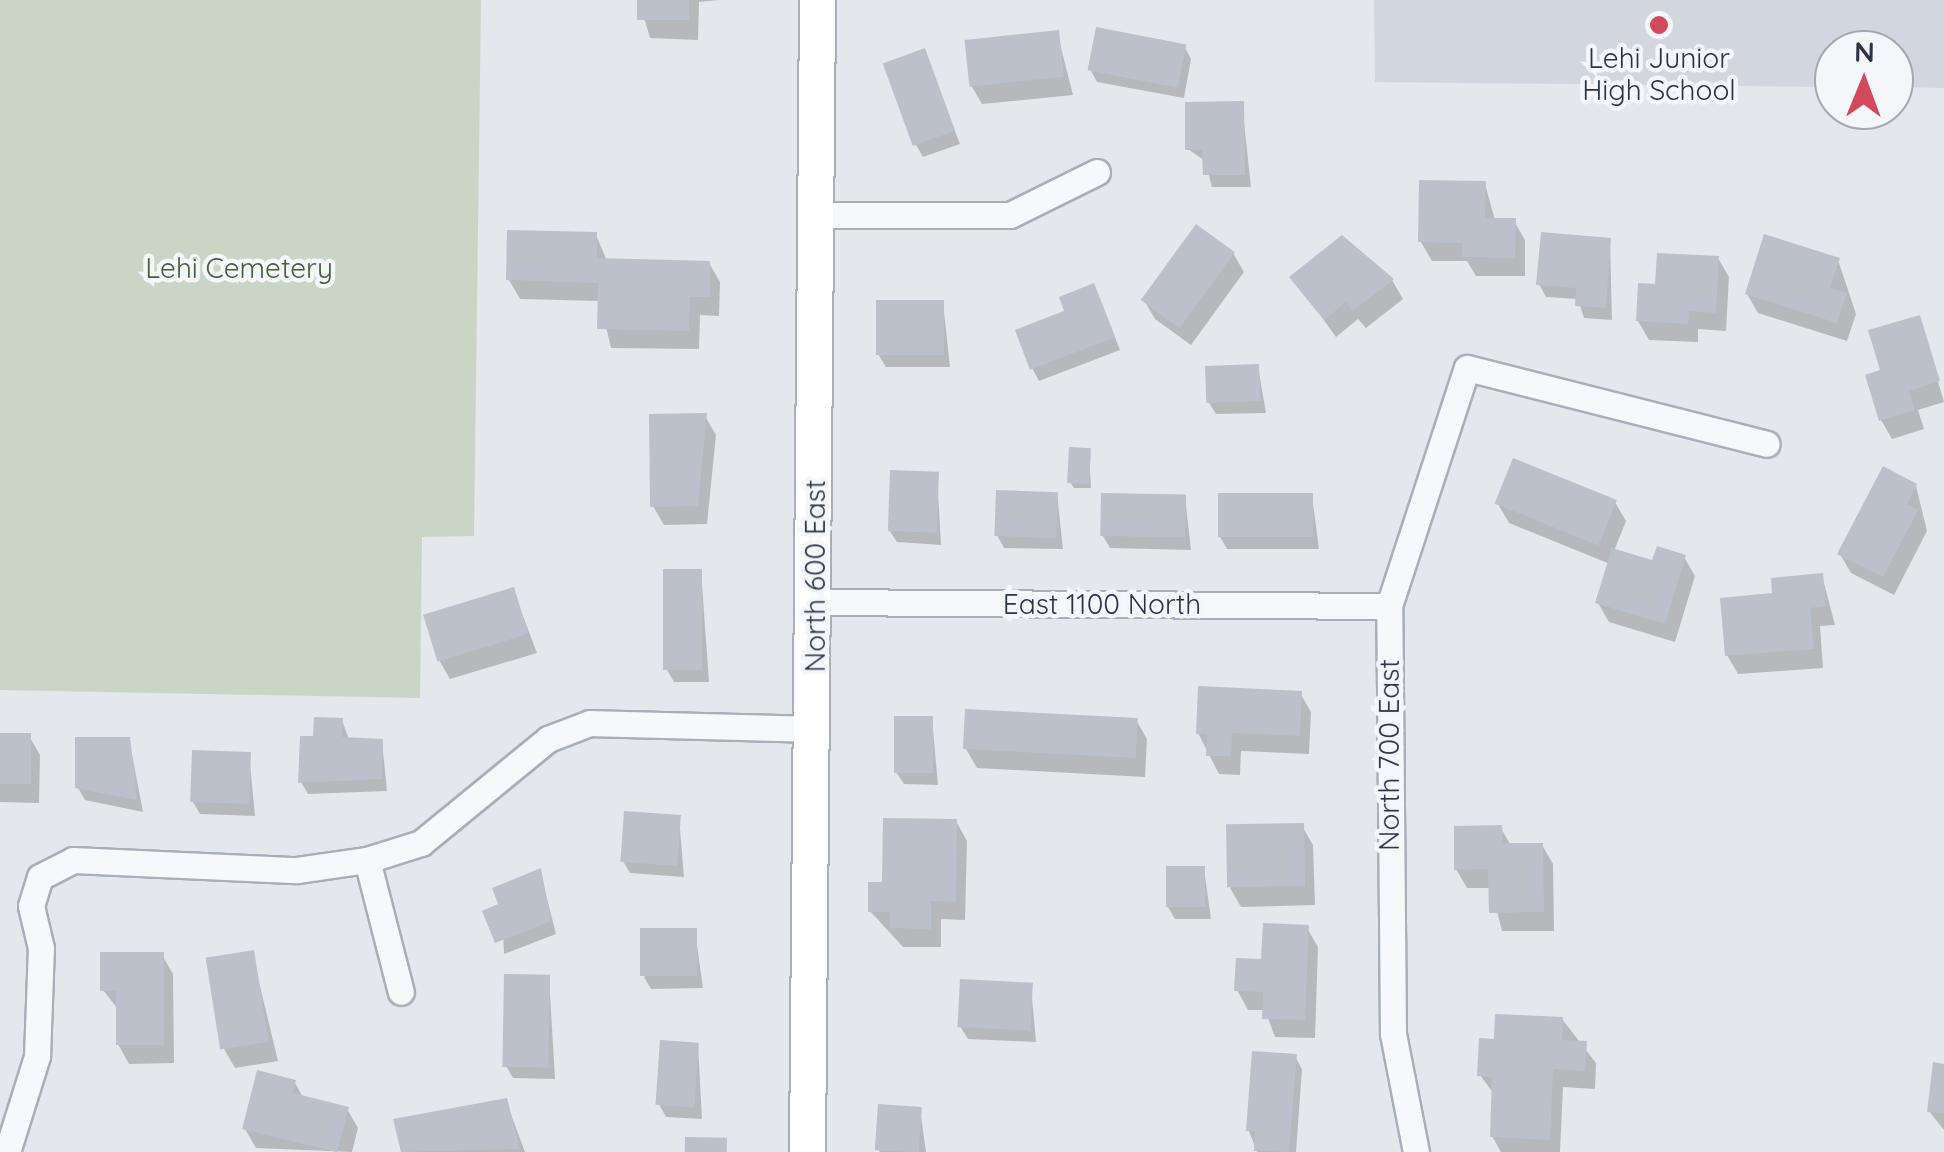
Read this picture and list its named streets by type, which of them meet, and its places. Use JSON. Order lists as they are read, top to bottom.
{
  "streets": {
    "street": ["North 600 East", "East 1100 North", "North 700 East"]
  },
  "crossings": [
    ["North 600 East", "East 1100 North"],
    ["East 1100 North", "North 700 East"]
  ],
  "parks": ["Lehi Cemetery"],
  "places": ["Lehi Junior High School"],
  "north": "top"
}
